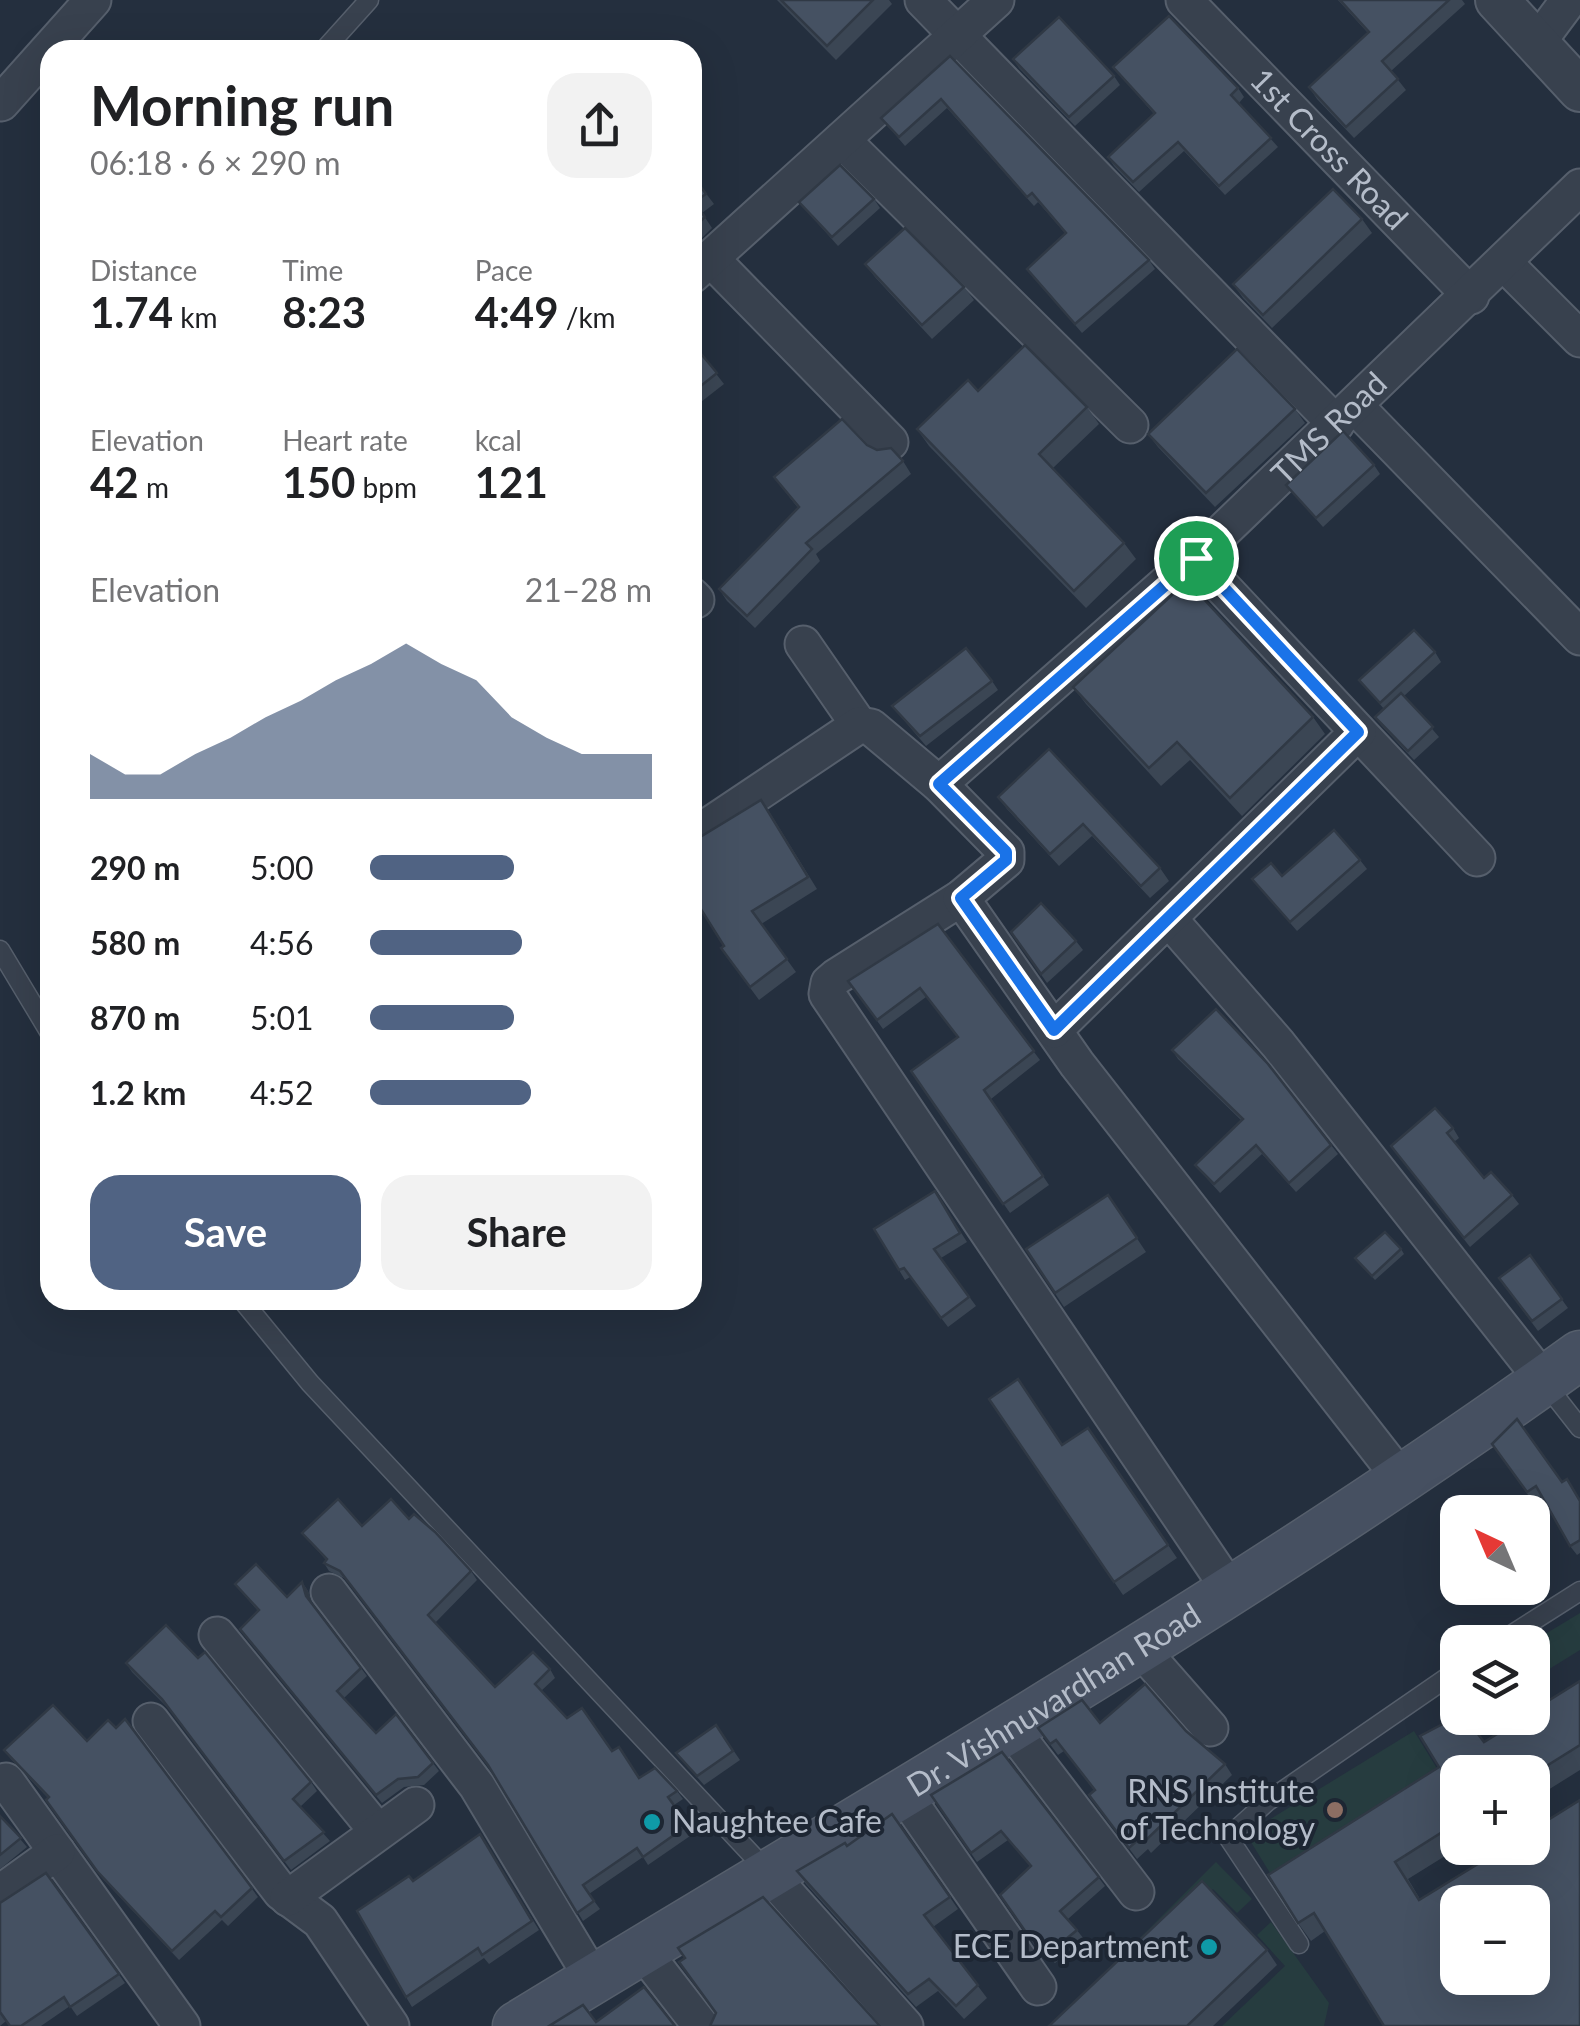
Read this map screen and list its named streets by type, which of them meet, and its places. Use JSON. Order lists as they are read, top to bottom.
{
  "streets": {
    "main road": ["Dr. Vishnuvardhan Road"],
    "street": ["1st Cross Road", "TMS Road"]
  },
  "crossings": [
    ["1st Cross Road", "TMS Road"]
  ],
  "places": ["RNS Institute of Technology", "Naughtee Cafe", "ECE Department"],
  "north": "top left",
  "page": {
    "heading": ["Morning run", "06:18 · 6 × 290 m"],
    "stats": [
      ["Distance", "1.74 km"],
      ["Time", "8:23"],
      ["Pace", "4:49 /km"],
      ["Elevation", "42 m"],
      ["Heart rate", "150 bpm"],
      ["kcal", "121"]
    ],
    "chart": ["Elevation", "21–28 m"],
    "list": [
      {
        "name": "290 m",
        "note": "5:00"
      },
      {
        "name": "580 m",
        "note": "4:56"
      },
      {
        "name": "870 m",
        "note": "5:01"
      },
      {
        "name": "1.2 km",
        "note": "4:52"
      }
    ],
    "buttons": ["Save", "Share"],
    "map_buttons": ["+", "−"]
  }
}
